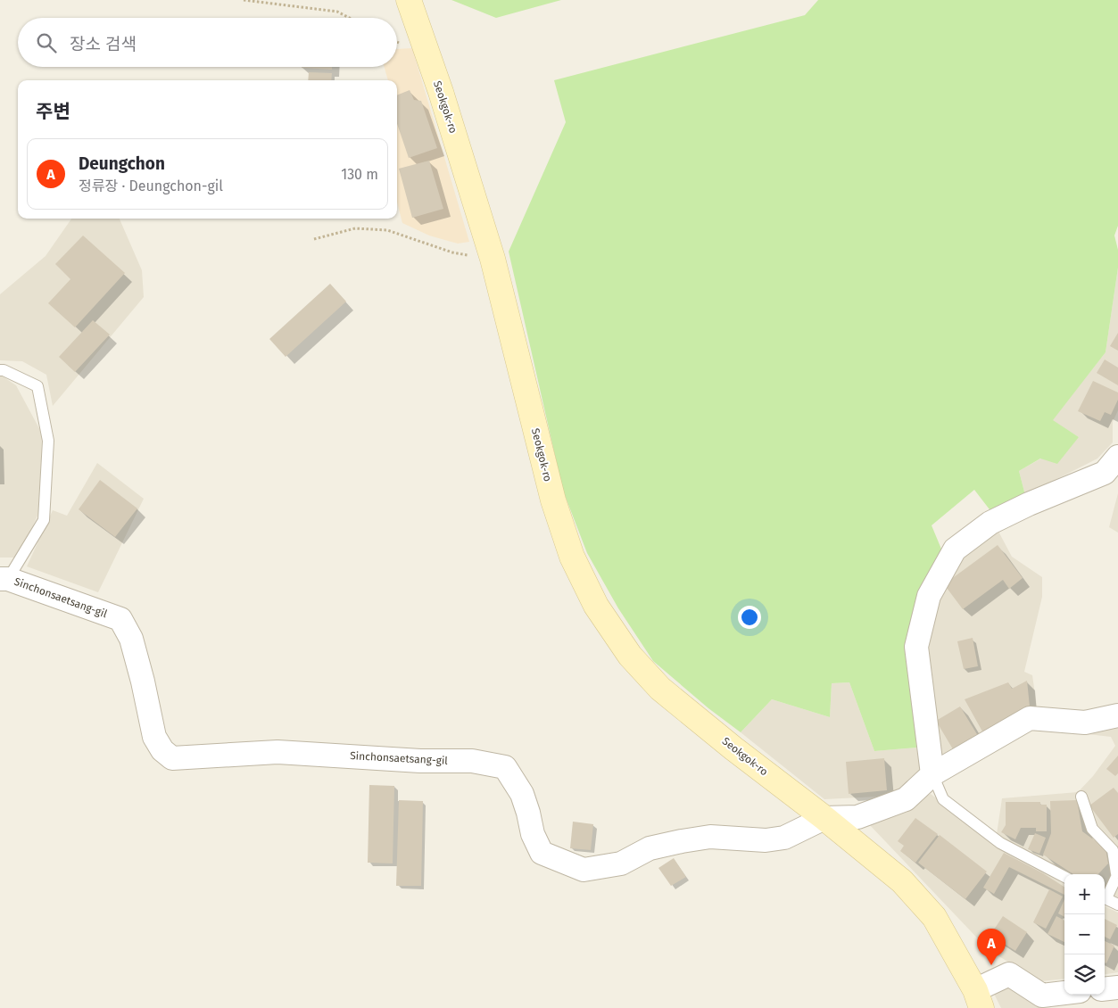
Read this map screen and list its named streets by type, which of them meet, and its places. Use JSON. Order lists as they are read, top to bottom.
{
  "streets": {
    "street": ["Seokgok-ro", "Sinchonsaetsang-gil"]
  },
  "crossings": [
    ["Seokgok-ro", "Sinchonsaetsang-gil"]
  ],
  "page": {
    "search": "장소 검색",
    "heading": "주변",
    "list": [
      {
        "mark": "A",
        "name": "Deungchon",
        "note": "정류장 · Deungchon-gil",
        "value": "130 m"
      }
    ],
    "map_buttons": ["+", "−"],
    "pins": "A"
  }
}
